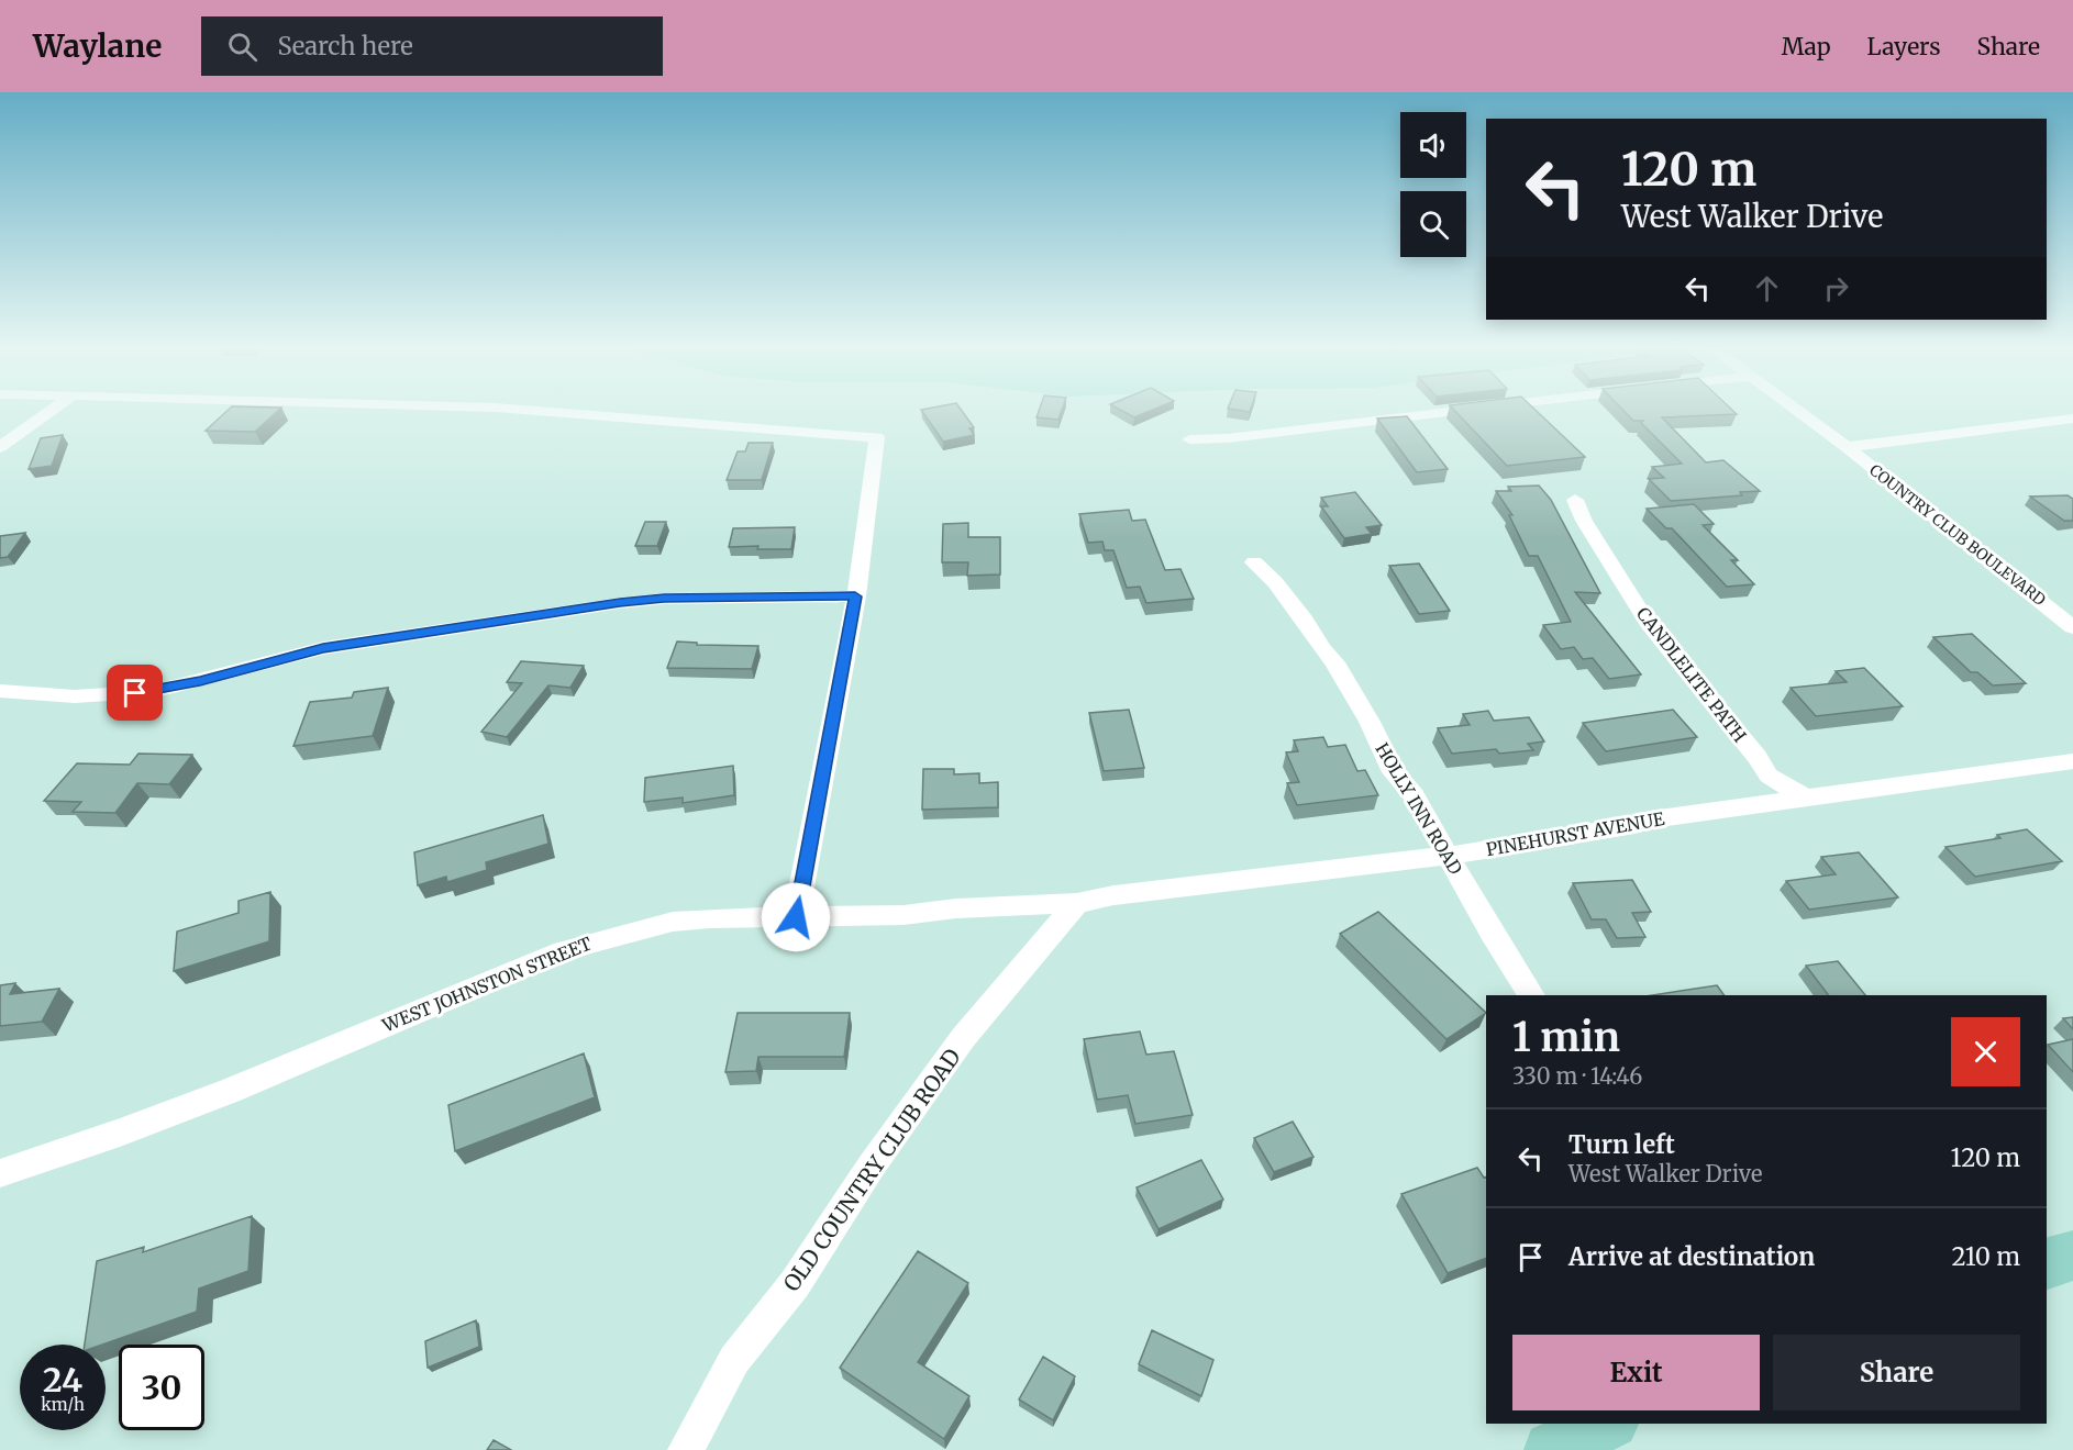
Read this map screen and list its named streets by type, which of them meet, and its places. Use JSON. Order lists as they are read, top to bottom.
{
  "streets": {
    "street": [
      "COUNTRY CLUB BOULEVARD",
      "CANDLELITE PATH",
      "HOLLY INN ROAD",
      "PINEHURST AVENUE",
      "WEST JOHNSTON STREET",
      "OLD COUNTRY CLUB ROAD"
    ]
  },
  "crossings": [
    ["CANDLELITE PATH", "PINEHURST AVENUE"],
    ["HOLLY INN ROAD", "PINEHURST AVENUE"],
    ["PINEHURST AVENUE", "WEST JOHNSTON STREET"],
    ["PINEHURST AVENUE", "OLD COUNTRY CLUB ROAD"],
    ["WEST JOHNSTON STREET", "OLD COUNTRY CLUB ROAD"]
  ],
  "page": {
    "header": "Waylane",
    "search": "Search here",
    "nav": ["Map", "Layers", "Share"],
    "turn": ["120 m", "West Walker Drive"],
    "heading": ["1 min", "330 m · 14:46"],
    "list": [
      {
        "name": "Turn left",
        "note": "West Walker Drive",
        "value": "120 m"
      },
      {
        "name": "Arrive at destination",
        "value": "210 m"
      }
    ],
    "buttons": ["Exit", "Share"],
    "speed": "24 km/h",
    "limit": "30"
  }
}
